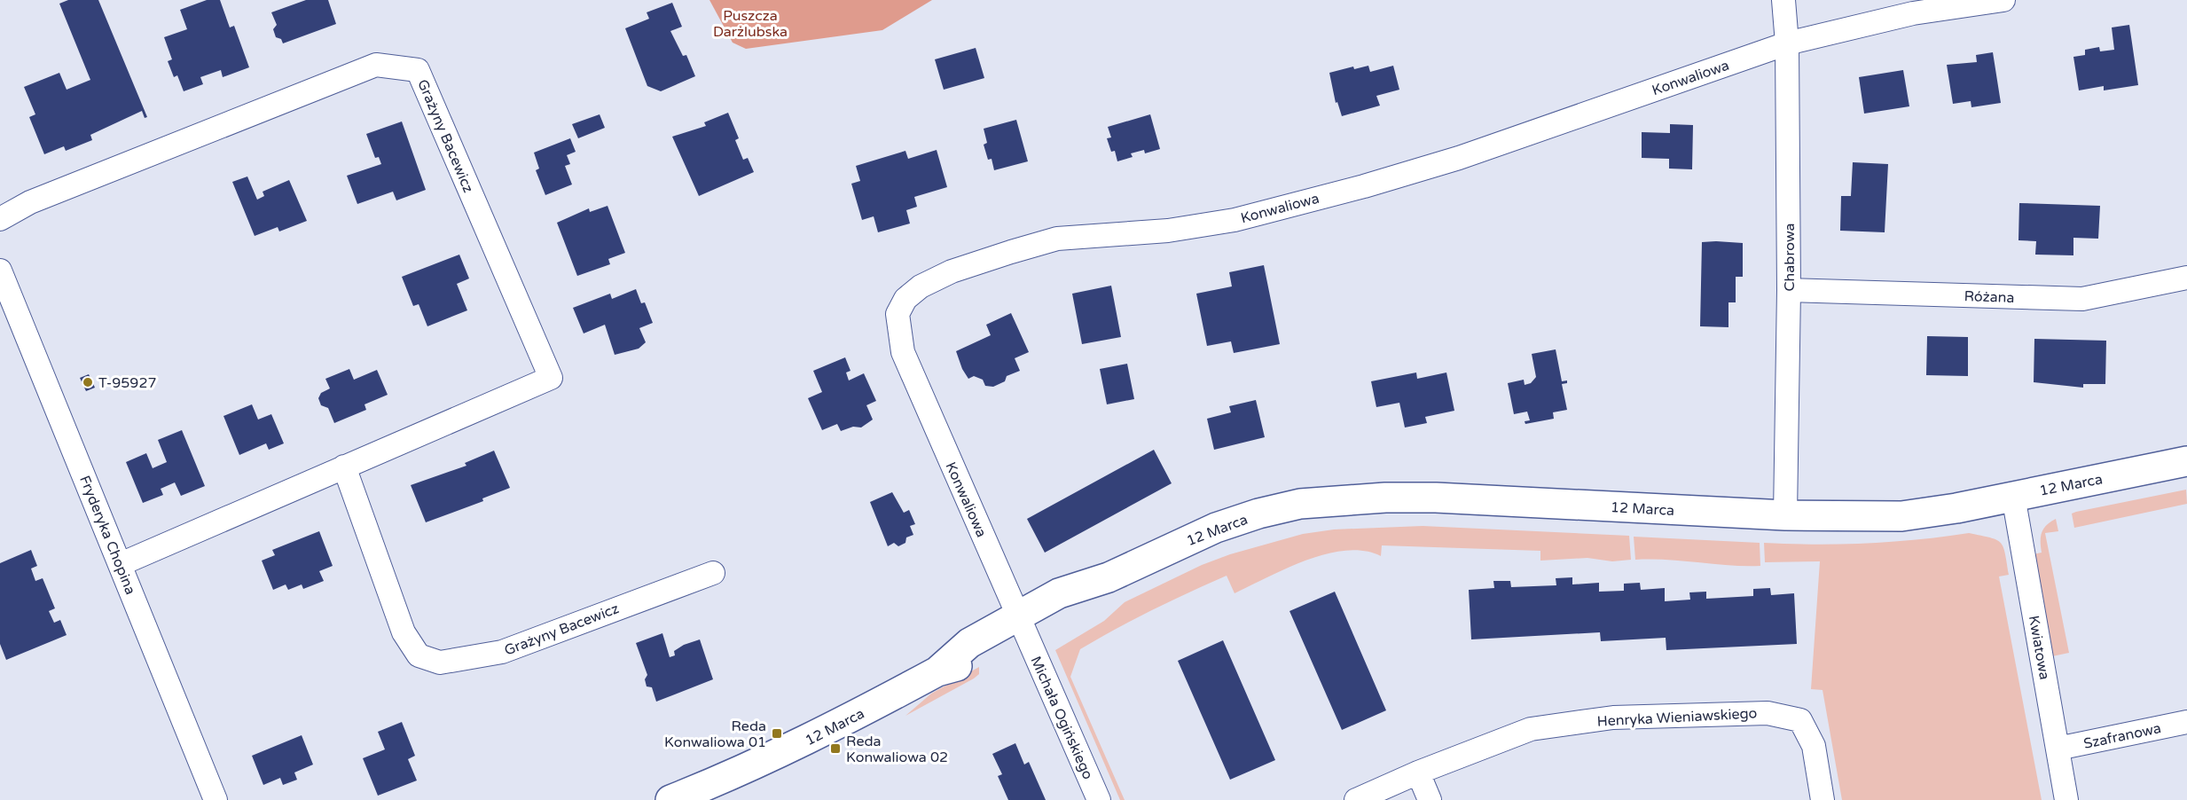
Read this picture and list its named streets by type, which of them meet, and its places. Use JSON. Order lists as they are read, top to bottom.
{
  "streets": {
    "street": [
      "Konwaliowa",
      "Grażyny Bacewicz",
      "Chabrowa",
      "Różana",
      "12 Marca",
      "Fryderyka Chopina",
      "Kwiatowa",
      "Henryka Wieniawskiego",
      "Michała Ogińskiego",
      "Szafranowa"
    ]
  },
  "crossings": [
    ["Konwaliowa", "Chabrowa"],
    ["Konwaliowa", "12 Marca"],
    ["Konwaliowa", "Michała Ogińskiego"],
    ["Grażyny Bacewicz", "Fryderyka Chopina"],
    ["Chabrowa", "Różana"],
    ["Chabrowa", "12 Marca"],
    ["12 Marca", "Kwiatowa"],
    ["12 Marca", "Michała Ogińskiego"],
    ["Kwiatowa", "Szafranowa"]
  ],
  "parks": ["Puszcza Darżlubska"],
  "places": {
    "other": ["T-95927"],
    "transit": ["Reda Konwaliowa 01", "Reda Konwaliowa 02"]
  }
}
